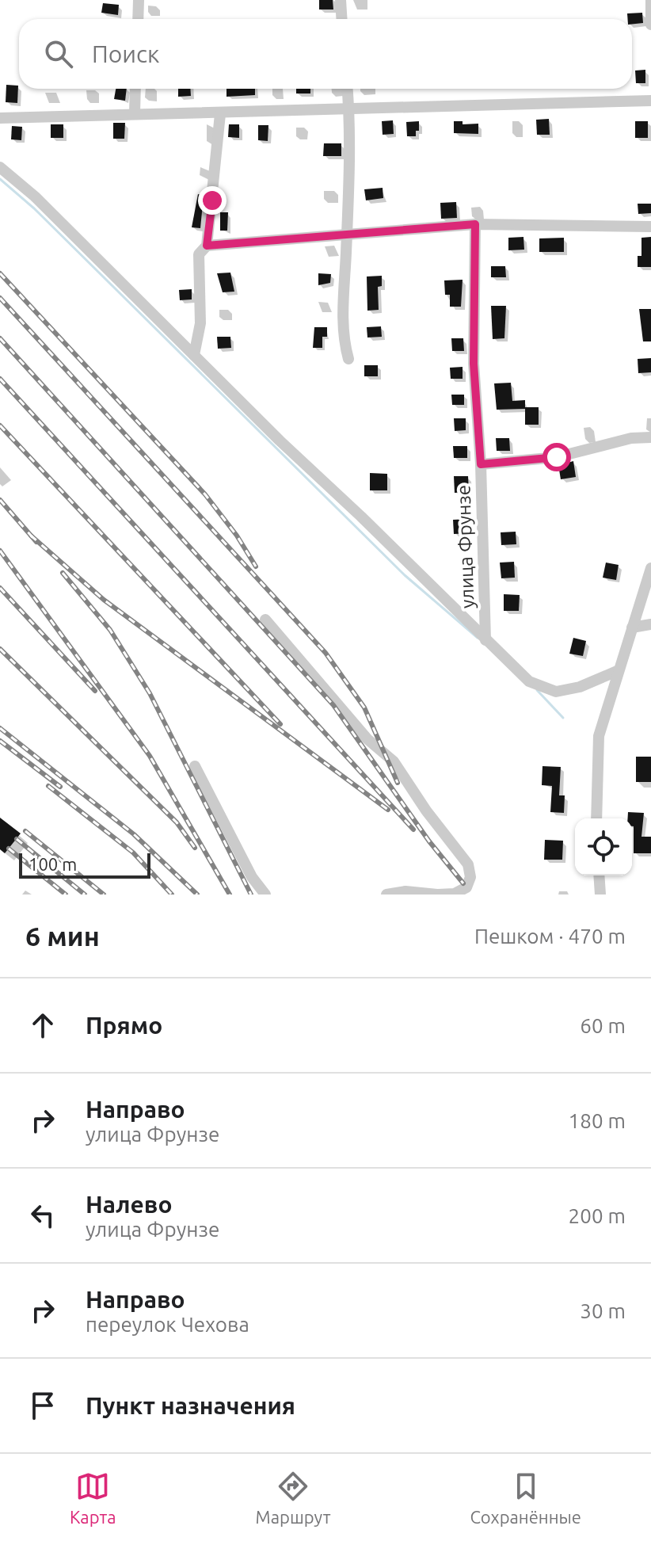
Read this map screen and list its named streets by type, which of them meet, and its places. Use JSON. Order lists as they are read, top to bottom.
{
  "streets": {
    "street": ["улица Фрунзе"]
  },
  "scale_bar": "100 m",
  "page": {
    "search": "Поиск",
    "scale": "100 m",
    "heading": ["6 мин", "Пешком · 470 m"],
    "list": [
      ["Прямо", "60 m"],
      ["Направо", "улица Фрунзе", "180 m"],
      ["Налево", "улица Фрунзе", "200 m"],
      ["Направо", "переулок Чехова", "30 m"],
      "Пункт назначения"
    ],
    "nav": ["Карта", "Маршрут", "Сохранённые"]
  }
}
